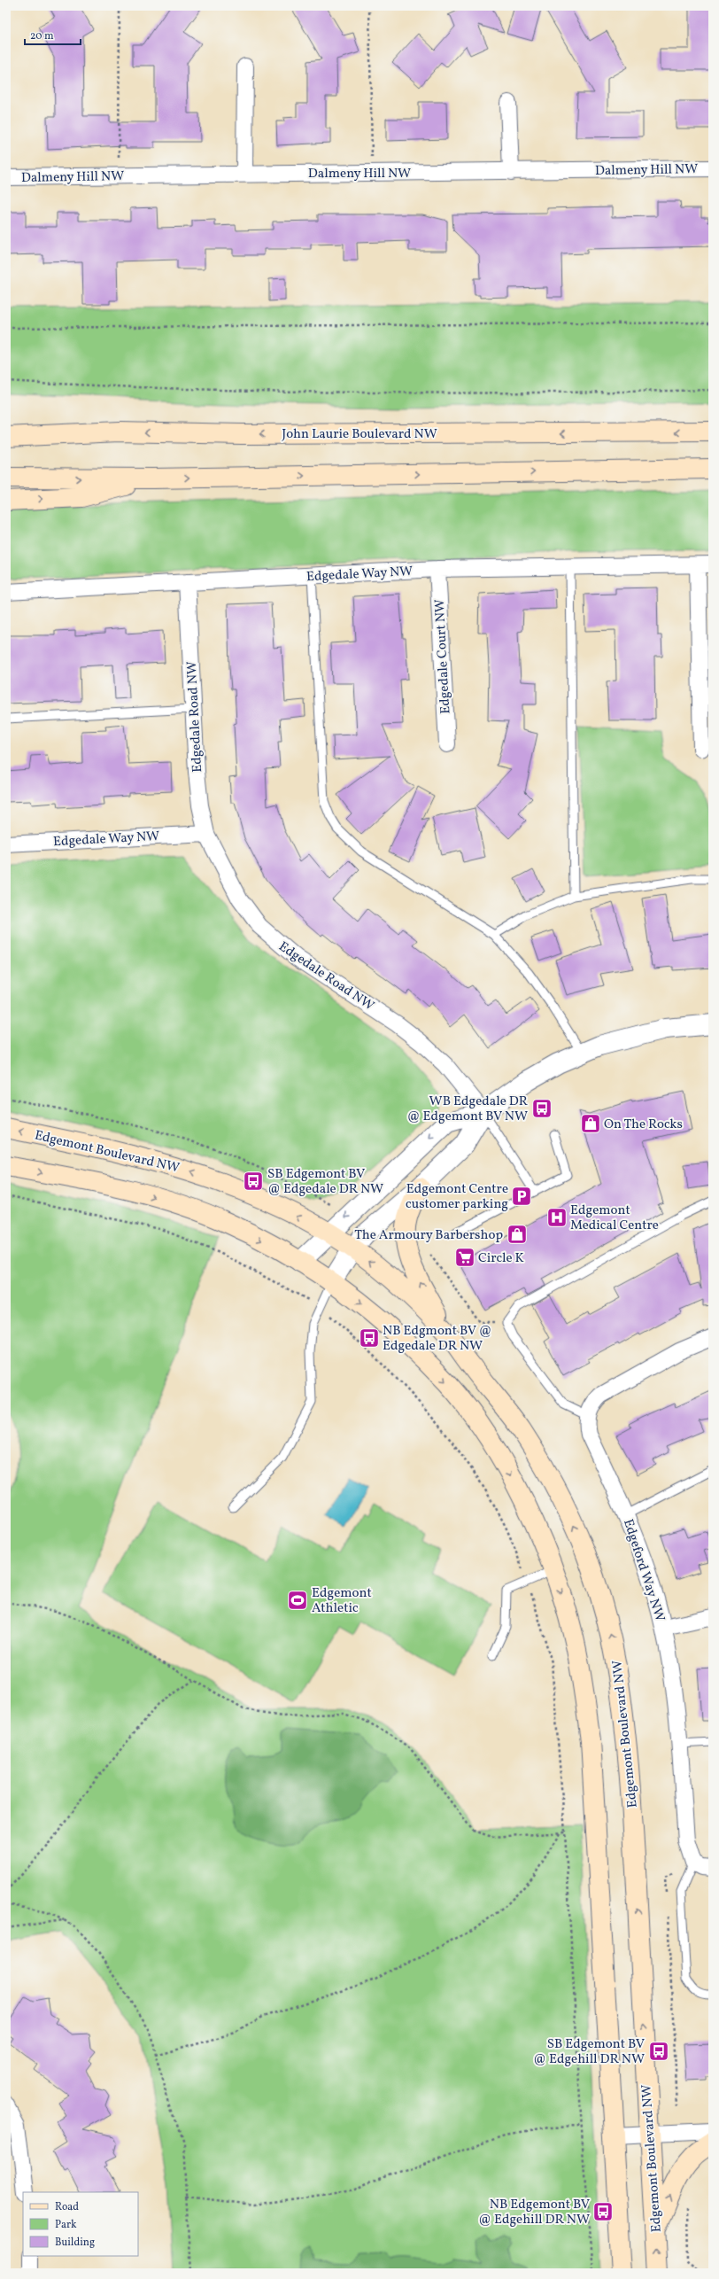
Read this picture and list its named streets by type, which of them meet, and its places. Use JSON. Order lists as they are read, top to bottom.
{
  "streets": {
    "main road": ["John Laurie Boulevard NW", "Edgemont Boulevard NW"],
    "street": [
      "Dalmeny Hill NW",
      "Edgedale Way NW",
      "Edgedale Court NW",
      "Edgedale Road NW",
      "Edgeford Way NW"
    ]
  },
  "crossings": [
    ["Edgedale Way NW", "Edgedale Court NW"],
    ["Edgedale Way NW", "Edgedale Road NW"]
  ],
  "places": {
    "bus stop": [
      "WB Edgedale DR @ Edgemont BV NW",
      "SB Edgemont BV @ Edgedale DR NW",
      "NB Edgmont BV @ Edgedale DR NW",
      "SB Edgemont BV @ Edgehill DR NW",
      "NB Edgemont BV @ Edgehill DR NW"
    ],
    "shop": ["On The Rocks", "The Armoury Barbershop"],
    "parking": ["Edgemont Centre customer parking"],
    "hospital": ["Edgemont Medical Centre"],
    "supermarket": ["Circle K"],
    "sports": ["Edgemont Athletic"]
  },
  "legend": ["Road", "Park", "Building"],
  "scale_bar": "20 m"
}
